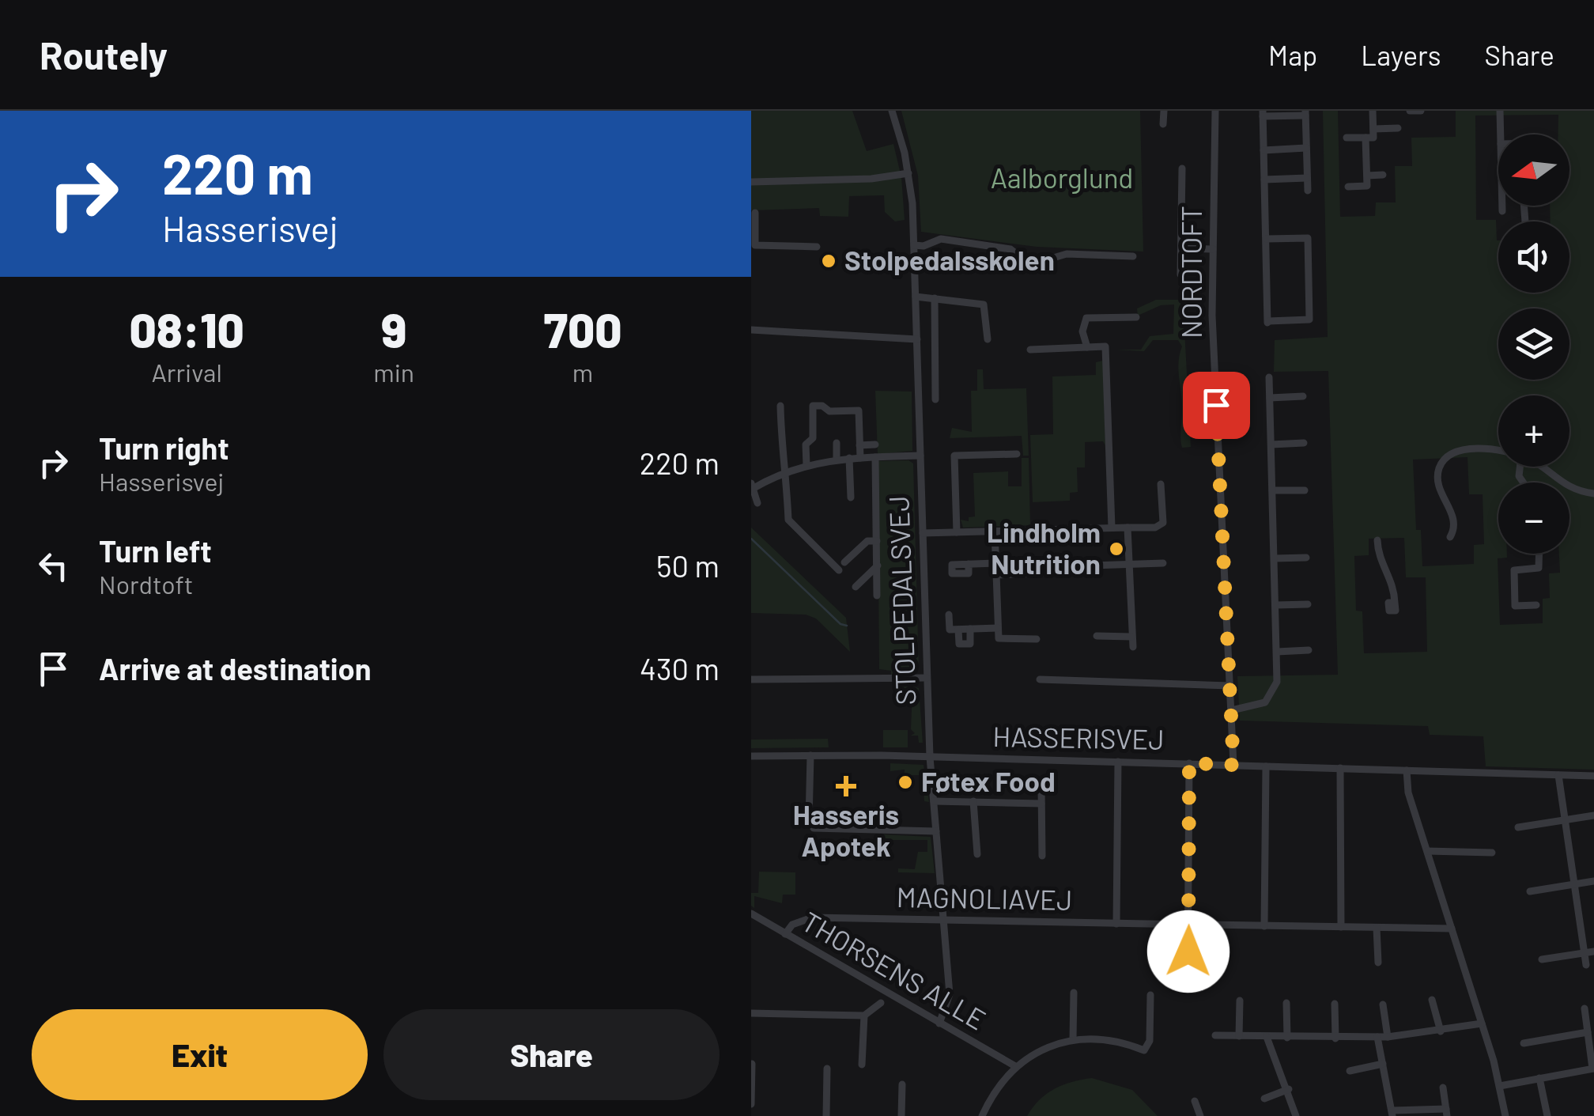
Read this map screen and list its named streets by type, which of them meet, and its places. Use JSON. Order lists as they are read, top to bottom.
{
  "streets": {
    "street": [
      "NORDTOFT",
      "STOLPEDALSVEJ",
      "HASSERISVEJ",
      "MAGNOLIAVEJ",
      "THORSENS ALLE"
    ]
  },
  "crossings": [
    ["NORDTOFT", "HASSERISVEJ"],
    ["STOLPEDALSVEJ", "HASSERISVEJ"],
    ["STOLPEDALSVEJ", "MAGNOLIAVEJ"],
    ["STOLPEDALSVEJ", "THORSENS ALLE"],
    ["MAGNOLIAVEJ", "THORSENS ALLE"]
  ],
  "parks": ["Aalborglund"],
  "places": {
    "other": ["Stolpedalsskolen", "Lindholm Nutrition", "Føtex Food"],
    "health": ["Hasseris Apotek"]
  },
  "north": "left",
  "page": {
    "header": "Routely",
    "nav": ["Map", "Layers", "Share"],
    "turn": ["220 m", "Hasserisvej"],
    "map_buttons": ["+", "−"],
    "eta": [
      "08:10",
      "Arrival",
      "9",
      "min",
      "700",
      "m"
    ],
    "list": [
      {
        "name": "Turn right",
        "note": "Hasserisvej",
        "value": "220 m"
      },
      {
        "name": "Turn left",
        "note": "Nordtoft",
        "value": "50 m"
      },
      {
        "name": "Arrive at destination",
        "value": "430 m"
      }
    ],
    "buttons": ["Exit", "Share"]
  }
}
